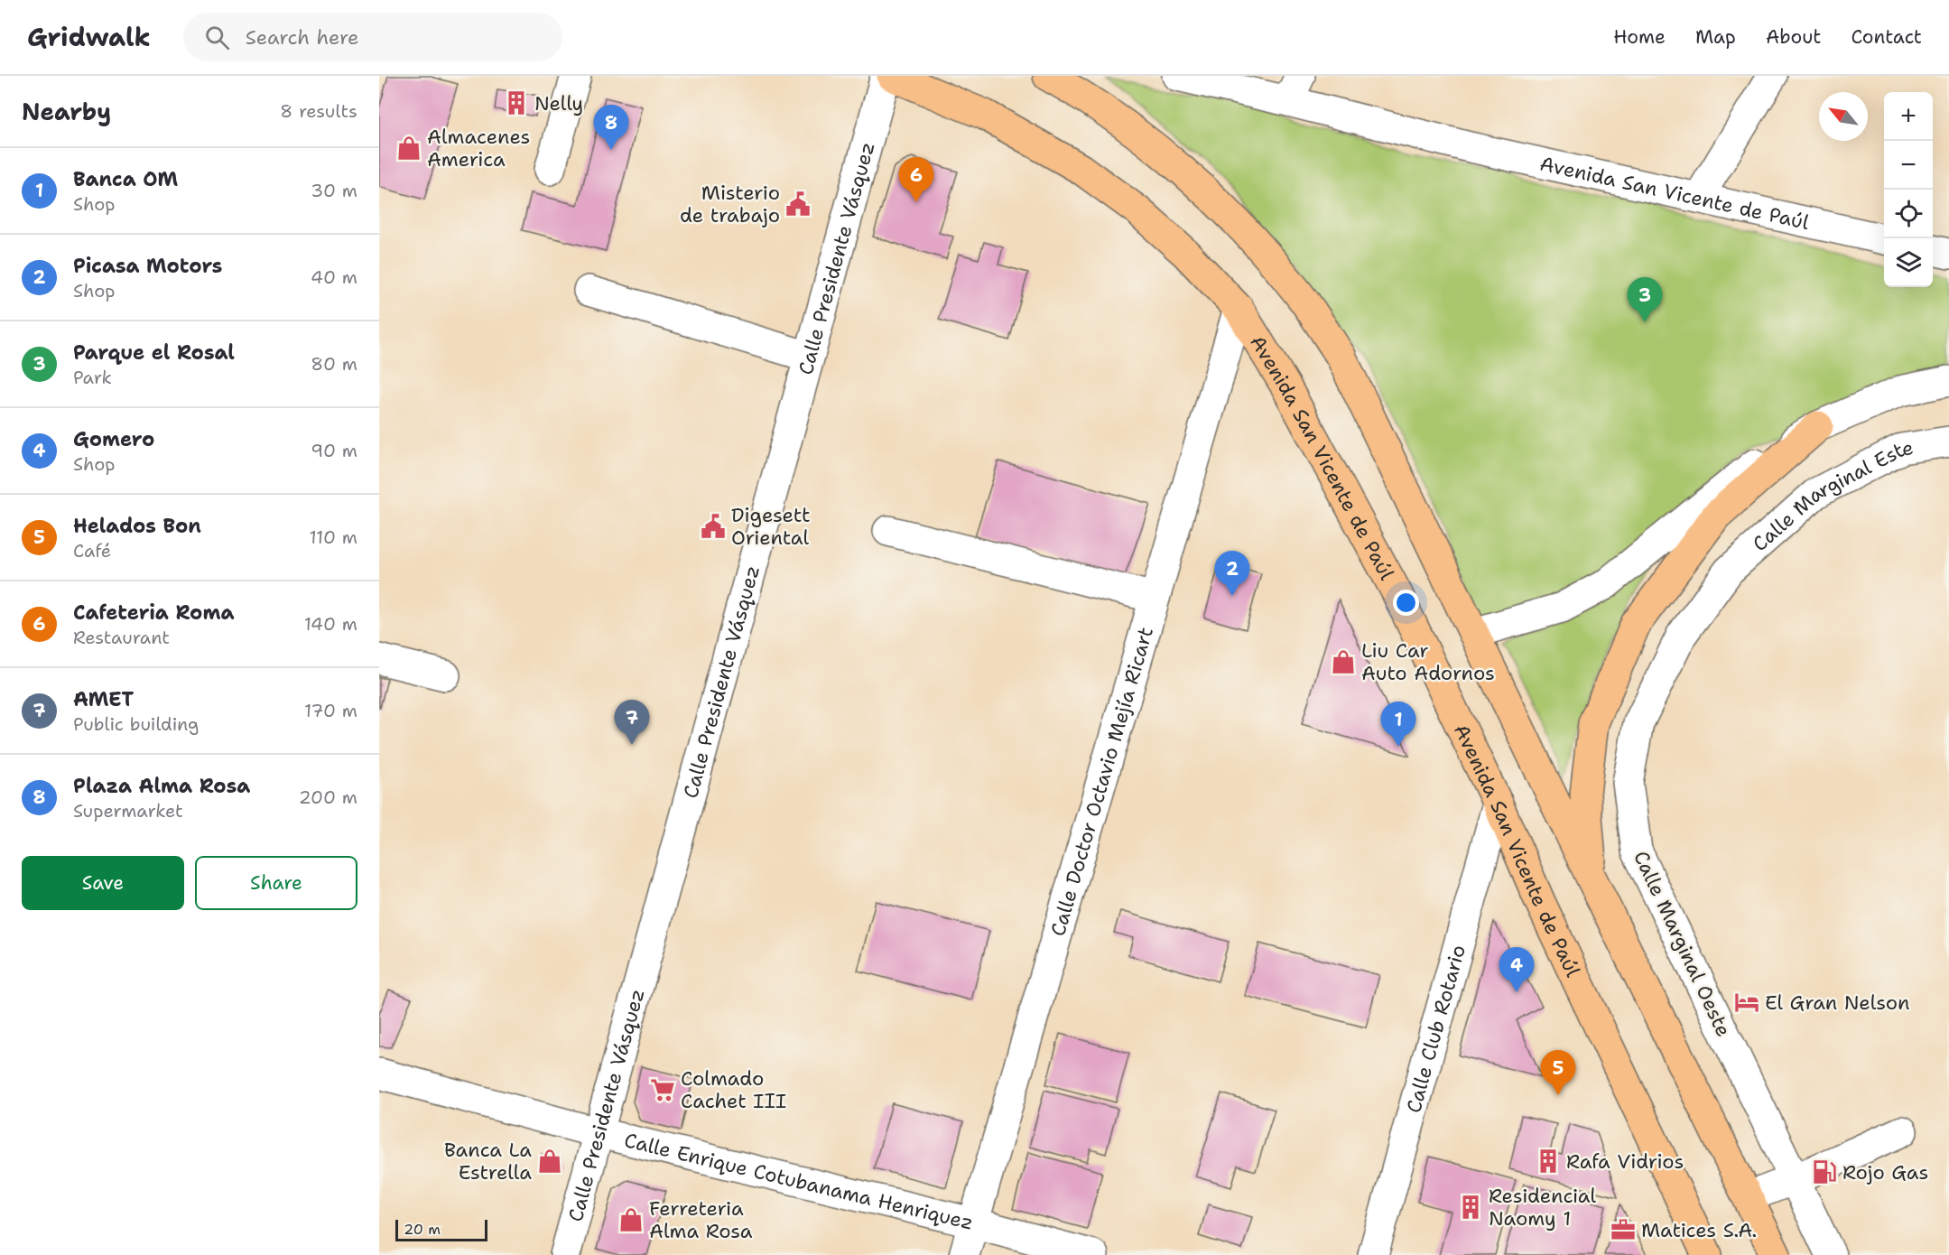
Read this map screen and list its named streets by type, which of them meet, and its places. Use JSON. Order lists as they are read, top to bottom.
{
  "streets": {
    "main road": ["Avenida San Vicente de Paúl"],
    "street": [
      "Calle Presidente Vásquez",
      "Calle Marginal Este",
      "Calle Doctor Octavio Mejía Ricart",
      "Calle Marginal Oeste",
      "Calle Club Rotario",
      "Calle Enrique Cotubanama Henriquez"
    ]
  },
  "crossings": [
    ["Avenida San Vicente de Paúl", "Calle Doctor Octavio Mejía Ricart"],
    ["Avenida San Vicente de Paúl", "Calle Club Rotario"],
    ["Calle Presidente Vásquez", "Calle Enrique Cotubanama Henriquez"],
    ["Calle Marginal Este", "Calle Marginal Oeste"],
    ["Calle Doctor Octavio Mejía Ricart", "Calle Enrique Cotubanama Henriquez"]
  ],
  "places": {
    "building": ["Nelly", "Rafa Vidrios", "Residencial Naomy 1"],
    "shop": [
      "Almacenes America",
      "Liu Car Auto Adornos",
      "Banca La Estrella",
      "Ferreteria Alma Rosa"
    ],
    "public building": ["Misterio de trabajo", "Digesett Oriental"],
    "hotel": ["El Gran Nelson"],
    "supermarket": ["Colmado Cachet III"],
    "fuel station": ["Rojo Gas"],
    "office": ["Matices S.A."]
  },
  "scale_bar": "20 m",
  "north": "top left",
  "page": {
    "header": "Gridwalk",
    "search": "Search here",
    "nav": [
      "Home",
      "Map",
      "About",
      "Contact"
    ],
    "heading": ["Nearby", "8 results"],
    "map_buttons": ["+", "−"],
    "pins": [
      "8",
      "6",
      "3",
      "2",
      "7",
      "1",
      "4",
      "5"
    ],
    "list": [
      {
        "mark": "1",
        "name": "Banca OM",
        "note": "Shop",
        "value": "30 m"
      },
      {
        "mark": "2",
        "name": "Picasa Motors",
        "note": "Shop",
        "value": "40 m"
      },
      {
        "mark": "3",
        "name": "Parque el Rosal",
        "note": "Park",
        "value": "80 m"
      },
      {
        "mark": "4",
        "name": "Gomero",
        "note": "Shop",
        "value": "90 m"
      },
      {
        "mark": "5",
        "name": "Helados Bon",
        "note": "Café",
        "value": "110 m"
      },
      {
        "mark": "6",
        "name": "Cafeteria Roma",
        "note": "Restaurant",
        "value": "140 m"
      },
      {
        "mark": "7",
        "name": "AMET",
        "note": "Public building",
        "value": "170 m"
      },
      {
        "mark": "8",
        "name": "Plaza Alma Rosa",
        "note": "Supermarket",
        "value": "200 m"
      }
    ],
    "buttons": ["Save", "Share"],
    "scale": "20 m"
  }
}
